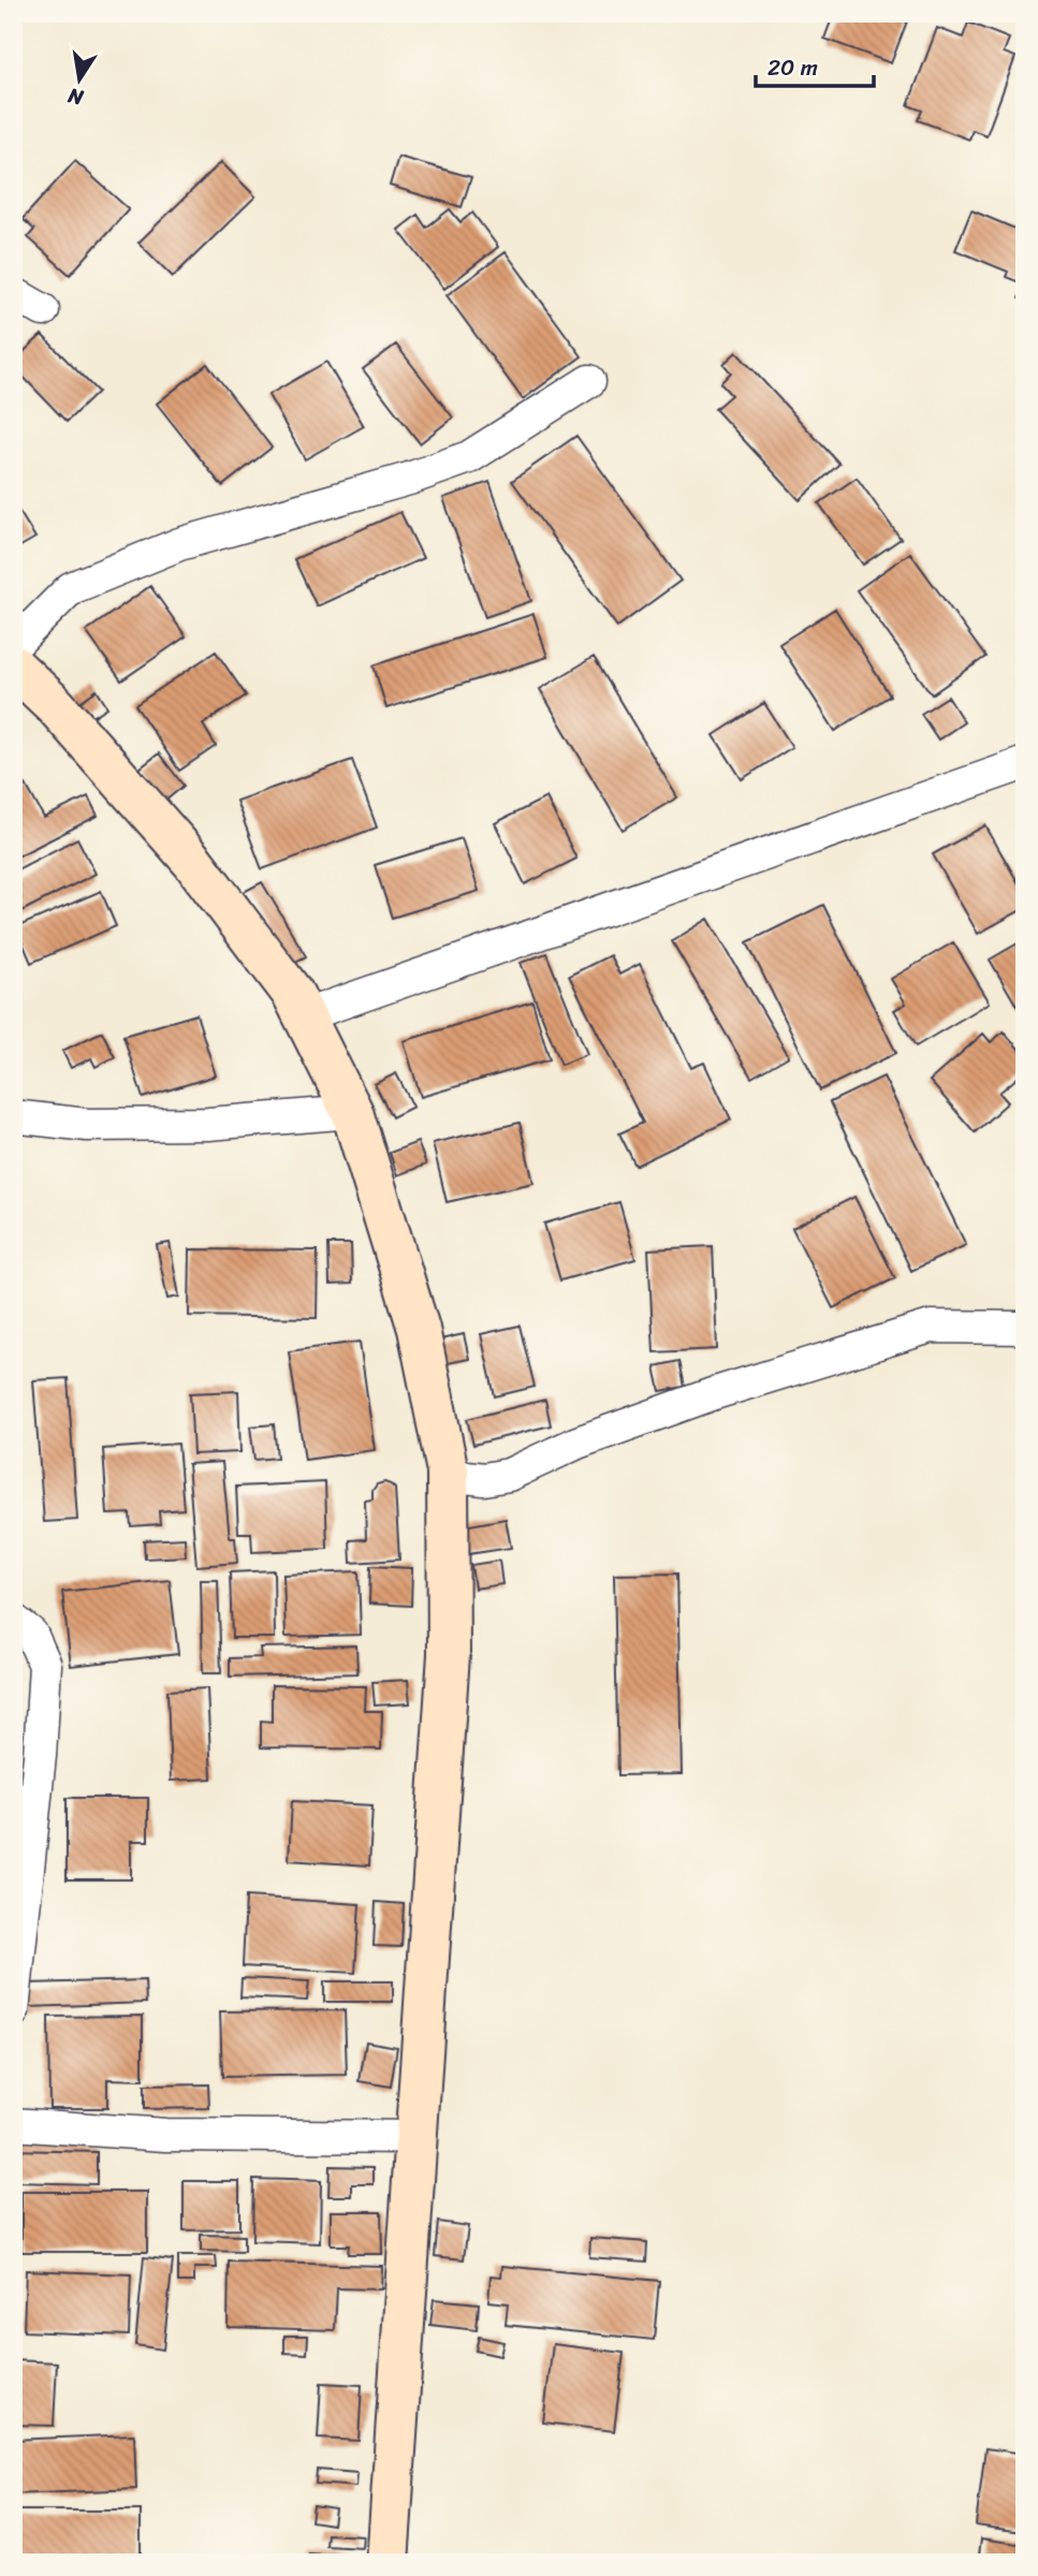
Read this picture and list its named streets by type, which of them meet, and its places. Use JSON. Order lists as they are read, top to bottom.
{
  "scale_bar": "20 m",
  "north": "bottom"
}
